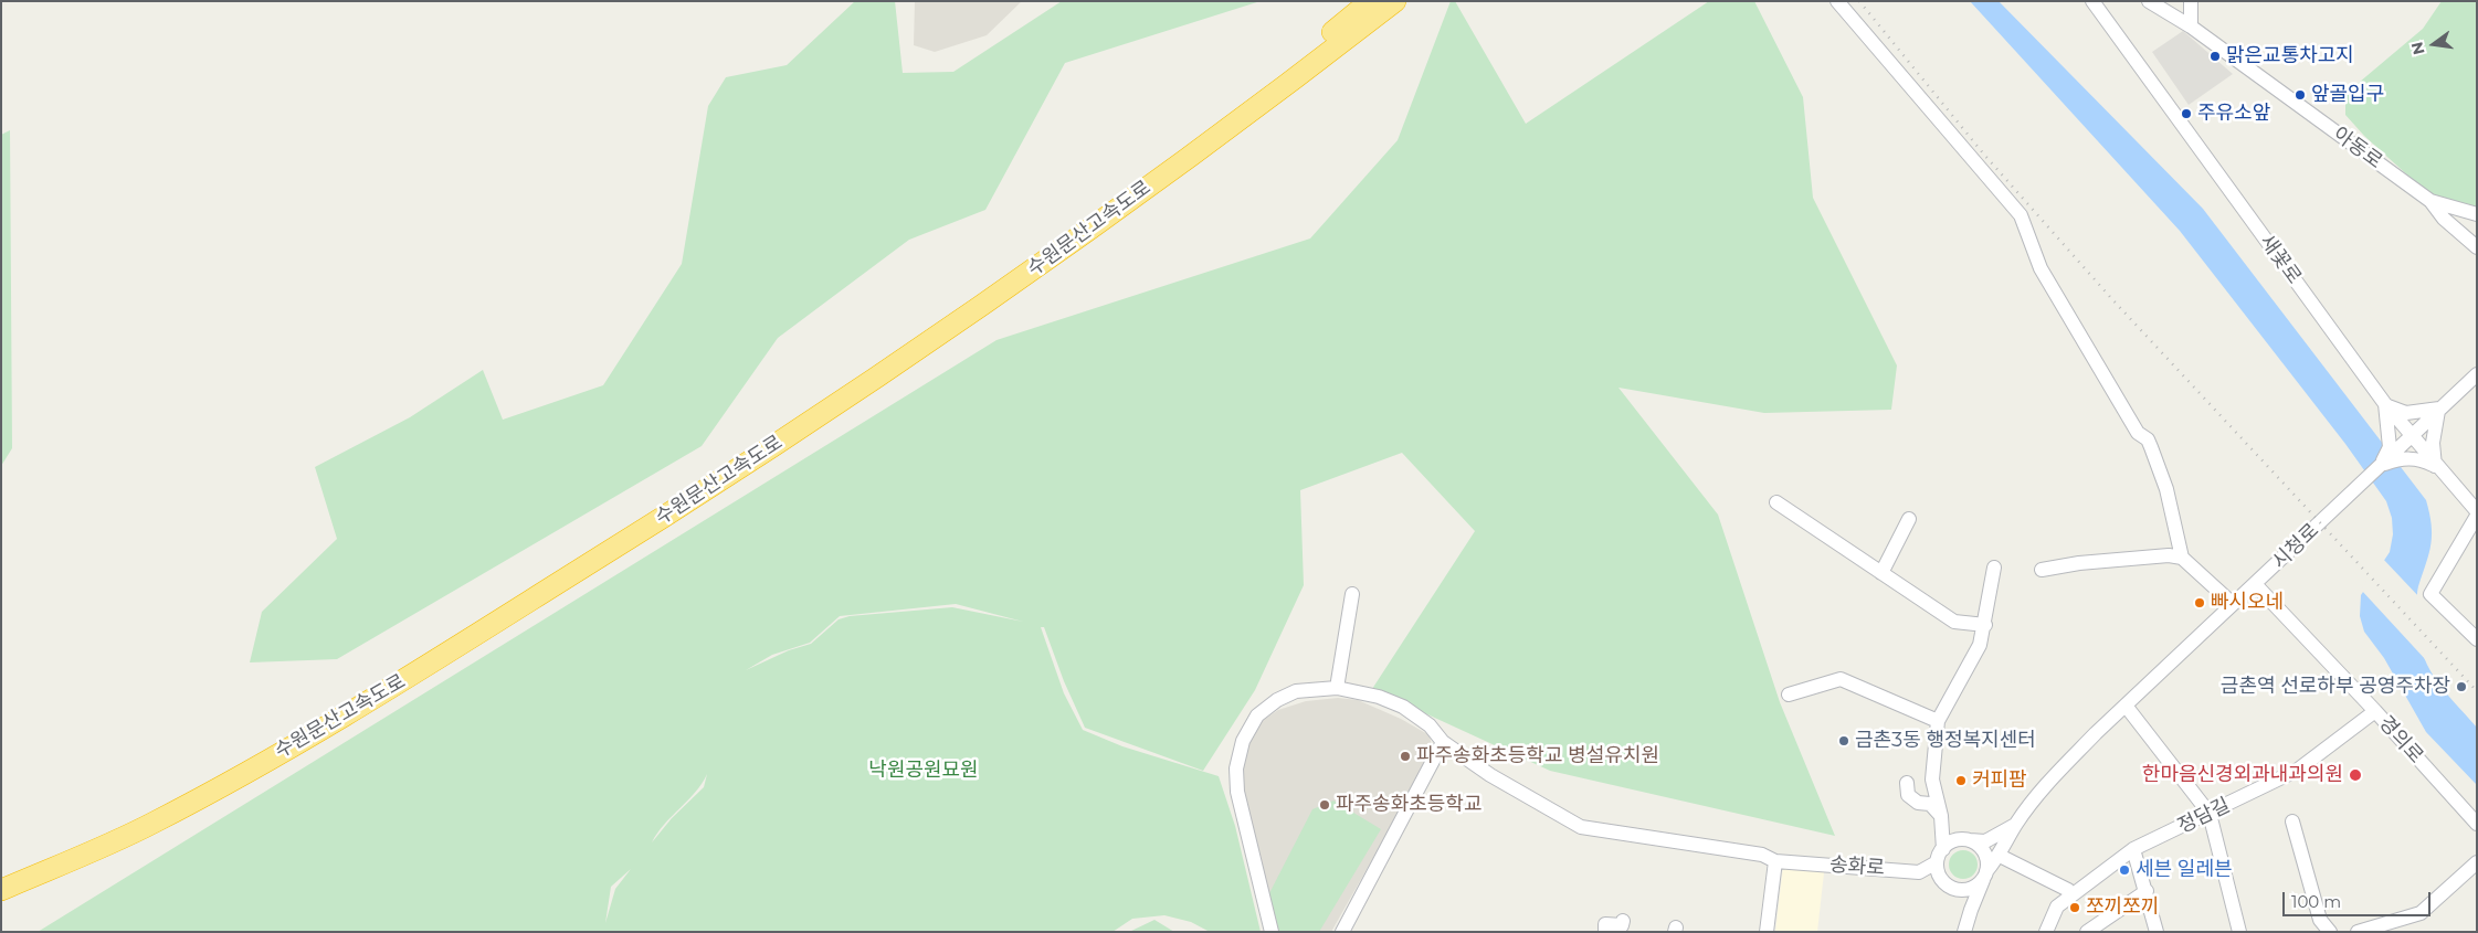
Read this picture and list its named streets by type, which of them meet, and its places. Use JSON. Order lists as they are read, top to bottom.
{
  "streets": {
    "highway": ["수원문산고속도로"],
    "street": [
      "아동로",
      "새꽃로",
      "시청로",
      "경의로",
      "정담길",
      "송화로"
    ]
  },
  "crossings": [
    ["새꽃로", "시청로"],
    ["시청로", "경의로"],
    ["경의로", "정담길"]
  ],
  "parks": ["낙원공원묘원"],
  "places": [
    "맑은교통차고지",
    "앞골입구",
    "주유소앞",
    "빠시오네",
    "금촌역 선로하부 공영주차장",
    "금촌3동 행정복지센터",
    "파주송화초등학교 병설유치원",
    "한마음신경외과내과의원",
    "커피팜",
    "파주송화초등학교",
    "세븐 일레븐",
    "쪼끼쪼끼"
  ],
  "scale_bar": "100 m",
  "north": "left"
}
